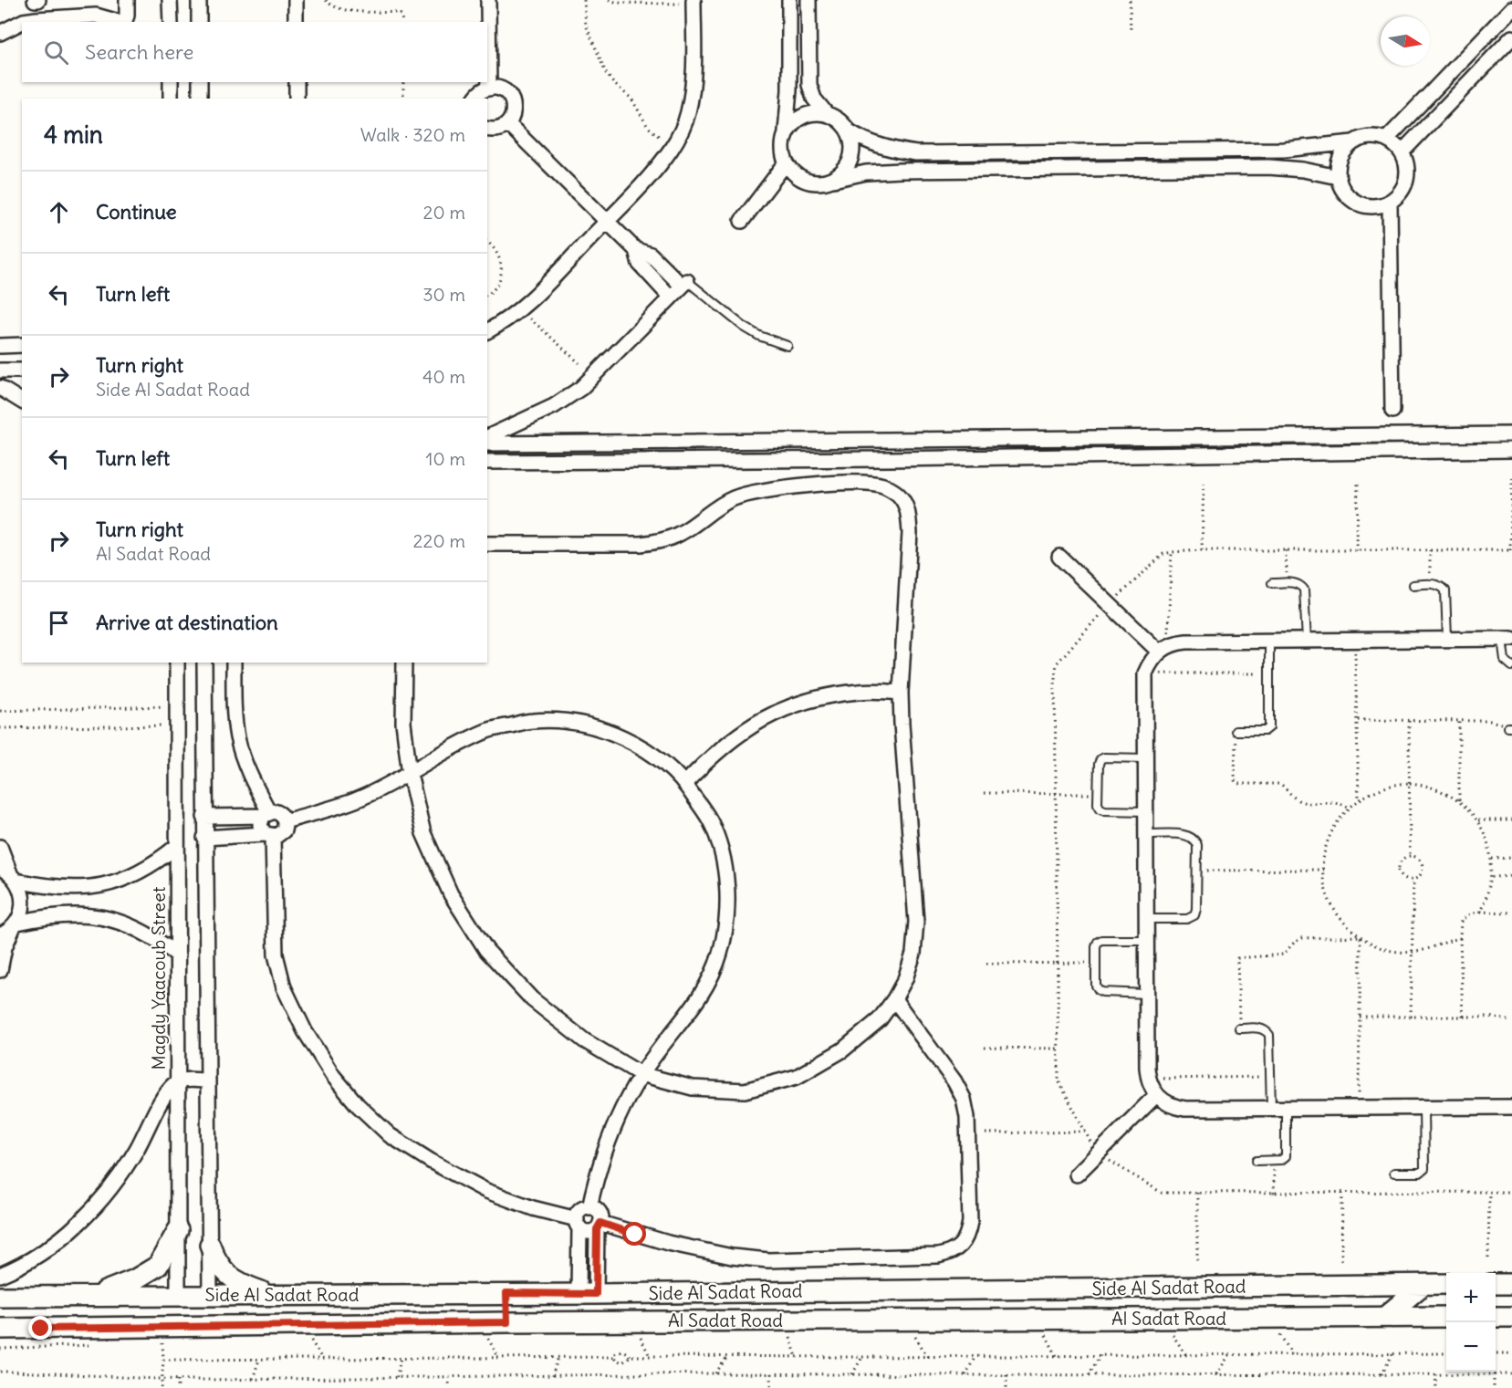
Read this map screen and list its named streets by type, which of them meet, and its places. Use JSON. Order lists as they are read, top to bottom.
{
  "streets": {
    "street": ["Magdy Yaacoub Street", "Side Al Sadat Road", "Al Sadat Road"]
  },
  "crossings": [
    ["Magdy Yaacoub Street", "Side Al Sadat Road"]
  ],
  "north": "right",
  "page": {
    "search": "Search here",
    "heading": ["4 min", "Walk · 320 m"],
    "list": [
      ["Continue", "20 m"],
      ["Turn left", "30 m"],
      ["Turn right", "Side Al Sadat Road", "40 m"],
      ["Turn left", "10 m"],
      ["Turn right", "Al Sadat Road", "220 m"],
      "Arrive at destination"
    ],
    "map_buttons": ["+", "−"]
  }
}
